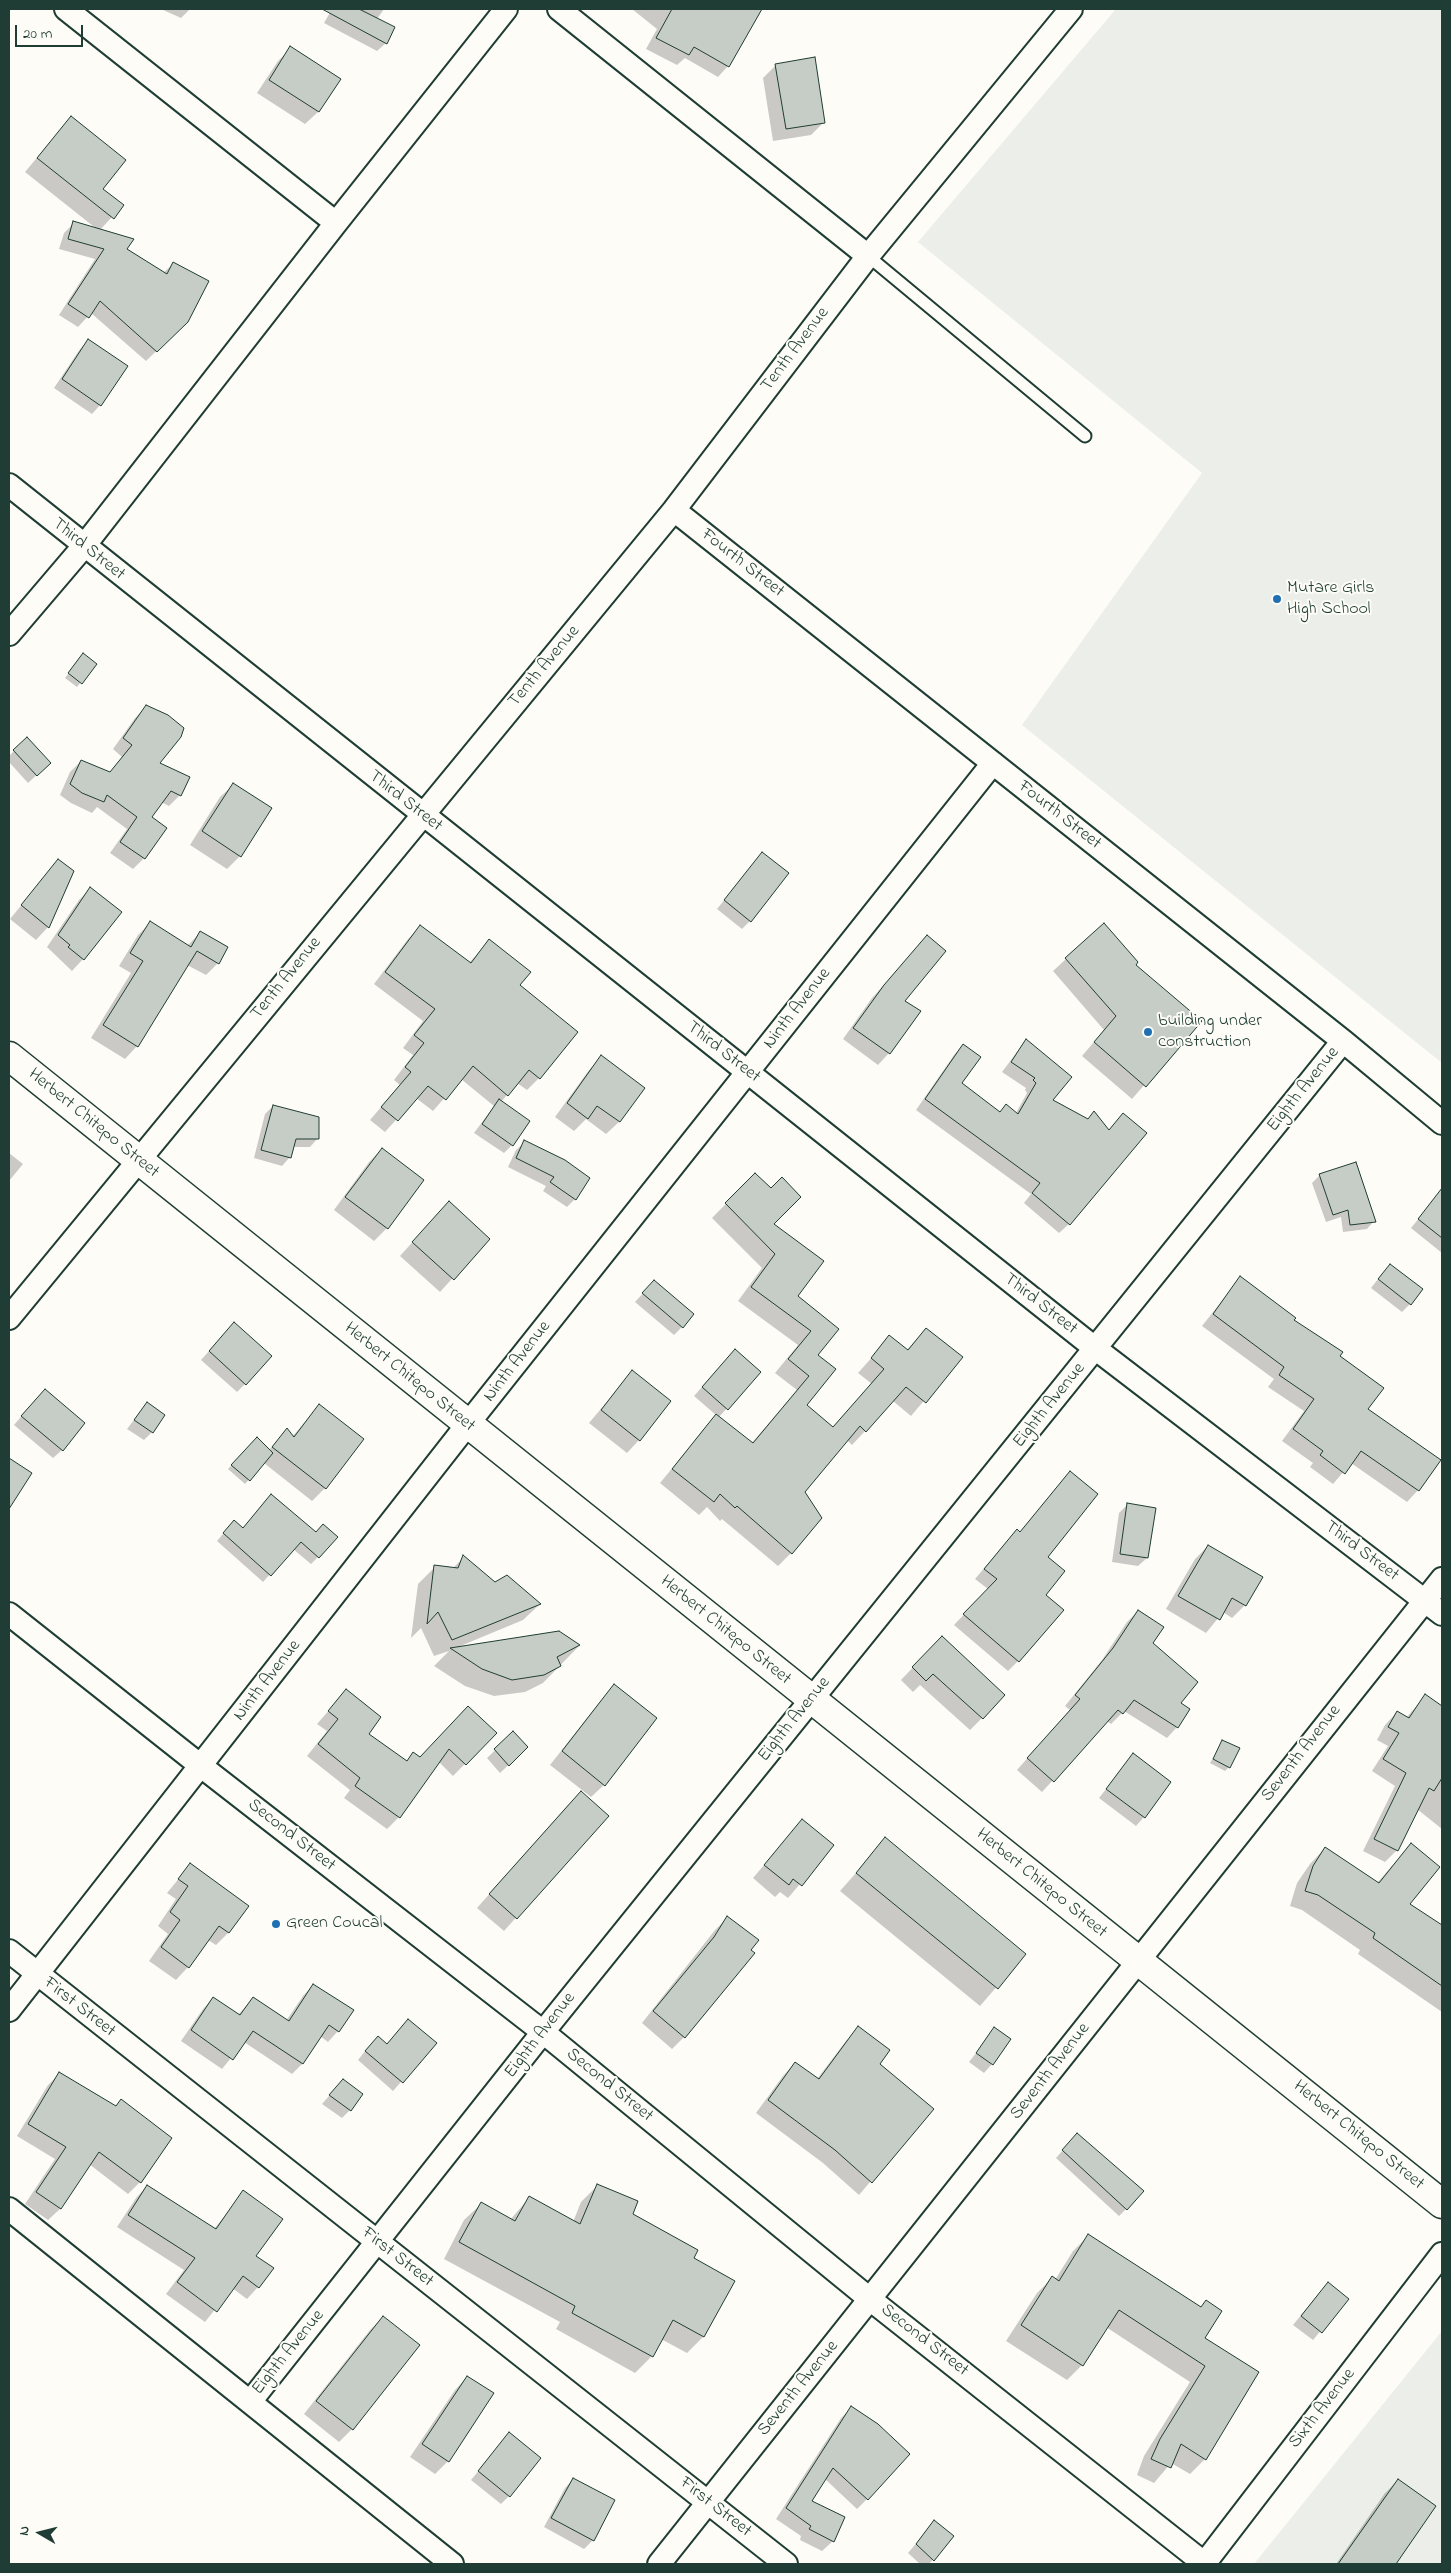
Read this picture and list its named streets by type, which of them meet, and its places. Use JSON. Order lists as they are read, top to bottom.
{
  "streets": {
    "main road": ["Herbert Chitepo Street"],
    "street": [
      "Tenth Avenue",
      "Third Street",
      "Fourth Street",
      "Ninth Avenue",
      "Eighth Avenue",
      "Seventh Avenue",
      "Second Street",
      "First Street",
      "Sixth Avenue"
    ]
  },
  "crossings": [
    ["Tenth Avenue", "Third Street"],
    ["Tenth Avenue", "Fourth Street"],
    ["Tenth Avenue", "Herbert Chitepo Street"],
    ["Third Street", "Ninth Avenue"],
    ["Third Street", "Eighth Avenue"],
    ["Third Street", "Seventh Avenue"],
    ["Fourth Street", "Ninth Avenue"],
    ["Fourth Street", "Eighth Avenue"],
    ["Ninth Avenue", "Herbert Chitepo Street"],
    ["Ninth Avenue", "Second Street"],
    ["Ninth Avenue", "First Street"],
    ["Eighth Avenue", "Herbert Chitepo Street"],
    ["Eighth Avenue", "Second Street"],
    ["Eighth Avenue", "First Street"],
    ["Herbert Chitepo Street", "Seventh Avenue"],
    ["Seventh Avenue", "Second Street"],
    ["Seventh Avenue", "First Street"],
    ["Second Street", "Sixth Avenue"]
  ],
  "places": ["Mutare Girls High School", "building under construction", "Green Coucal"],
  "scale_bar": "20 m",
  "north": "left"
}
